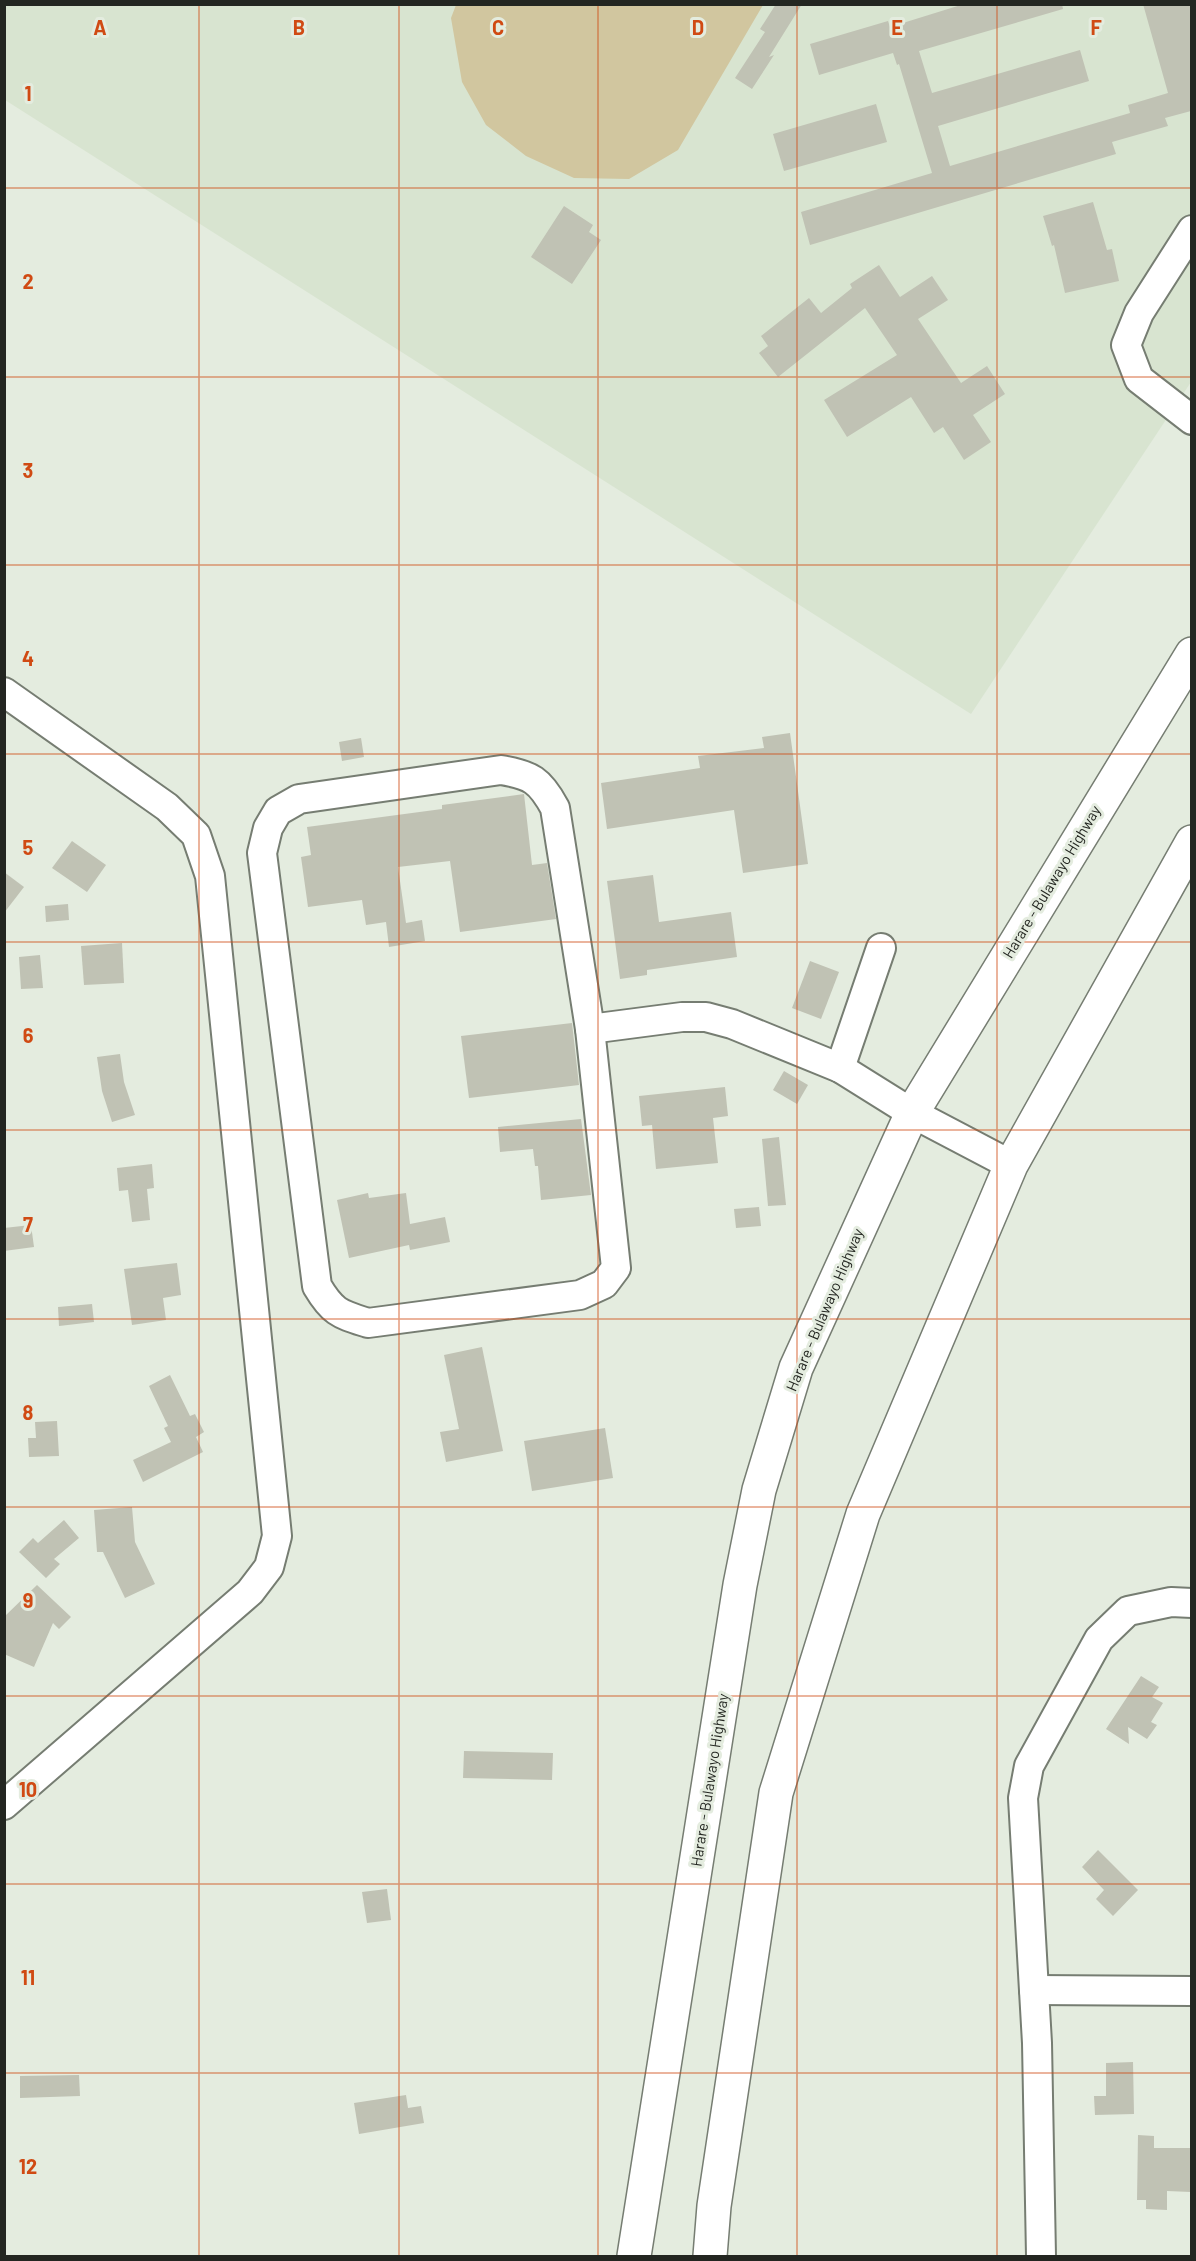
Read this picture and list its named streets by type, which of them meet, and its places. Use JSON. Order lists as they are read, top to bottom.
{
  "streets": {
    "highway": ["Harare - Bulawayo Highway"]
  },
  "grid": {
    "columns": [
      "A",
      "B",
      "C",
      "D",
      "E",
      "F"
    ],
    "rows": [
      "1",
      "2",
      "3",
      "4",
      "5",
      "6",
      "7",
      "8",
      "9",
      "10",
      "11",
      "12"
    ]
  }
}
